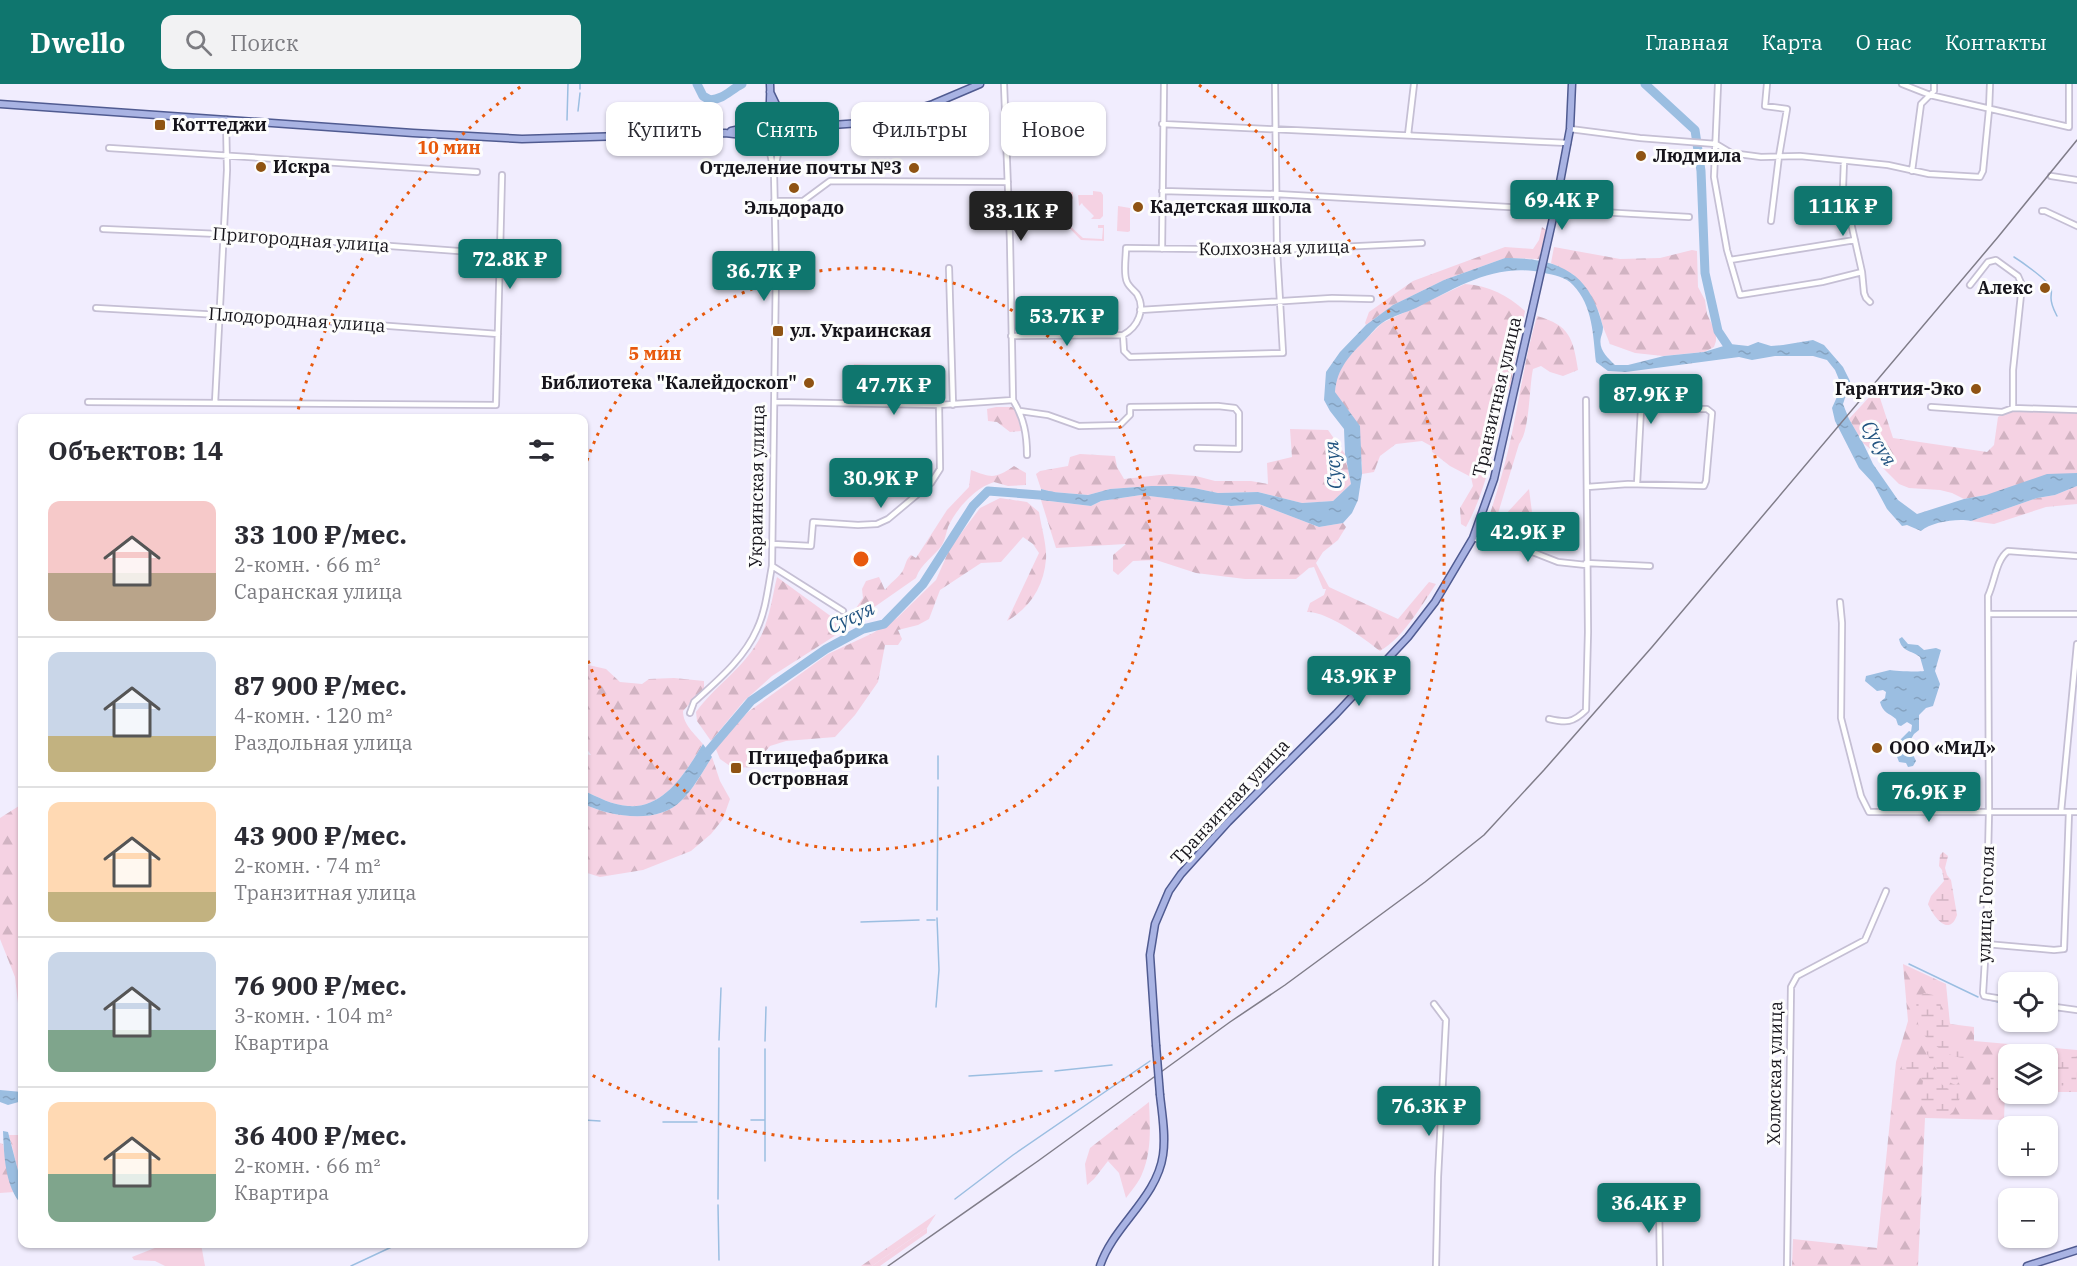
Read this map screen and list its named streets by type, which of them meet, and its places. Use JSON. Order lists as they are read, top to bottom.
{
  "streets": {
    "main road": ["Транзитная улица"],
    "street": [
      "Пригородная улица",
      "Колхозная улица",
      "Плодородная улица",
      "Украинская улица",
      "улица Гоголя",
      "Холмская улица"
    ]
  },
  "water": ["Сусуя"],
  "places": {
    "transit": ["Коттеджи", "ул. Украинская", "Птицефабрика Островная"],
    "other": [
      "Людмила",
      "Искра",
      "Отделение почты №3",
      "Эльдорадо",
      "Кадетская школа",
      "Алекс",
      "Библиотека \"Калейдоскоп\"",
      "Гарантия-Эко",
      "ООО «МиД»"
    ]
  },
  "page": {
    "header": "Dwello",
    "search": "Поиск",
    "nav": [
      "Главная",
      "Карта",
      "О нас",
      "Контакты"
    ],
    "chip": [
      "Купить",
      "Снять",
      "Фильтры",
      "Новое"
    ],
    "price": [
      "69.4K ₽",
      "111K ₽",
      "33.1K ₽",
      "72.8K ₽",
      "36.7K ₽",
      "53.7K ₽",
      "47.7K ₽",
      "87.9K ₽",
      "30.9K ₽",
      "42.9K ₽",
      "43.9K ₽",
      "76.9K ₽",
      "76.3K ₽",
      "36.4K ₽"
    ],
    "heading": "Объектов: 14",
    "list": [
      {
        "name": "33 100 ₽/мес.",
        "note": "2-комн. · 66 m² · Саранская улица"
      },
      {
        "name": "87 900 ₽/мес.",
        "note": "4-комн. · 120 m² · Раздольная улица"
      },
      {
        "name": "43 900 ₽/мес.",
        "note": "2-комн. · 74 m² · Транзитная улица"
      },
      {
        "name": "76 900 ₽/мес.",
        "note": "3-комн. · 104 m² · Квартира"
      },
      {
        "name": "36 400 ₽/мес.",
        "note": "2-комн. · 66 m² · Квартира"
      }
    ],
    "map_buttons": ["+", "−"]
  },
  "rings": ["10 мин", "5 мин"]
}
